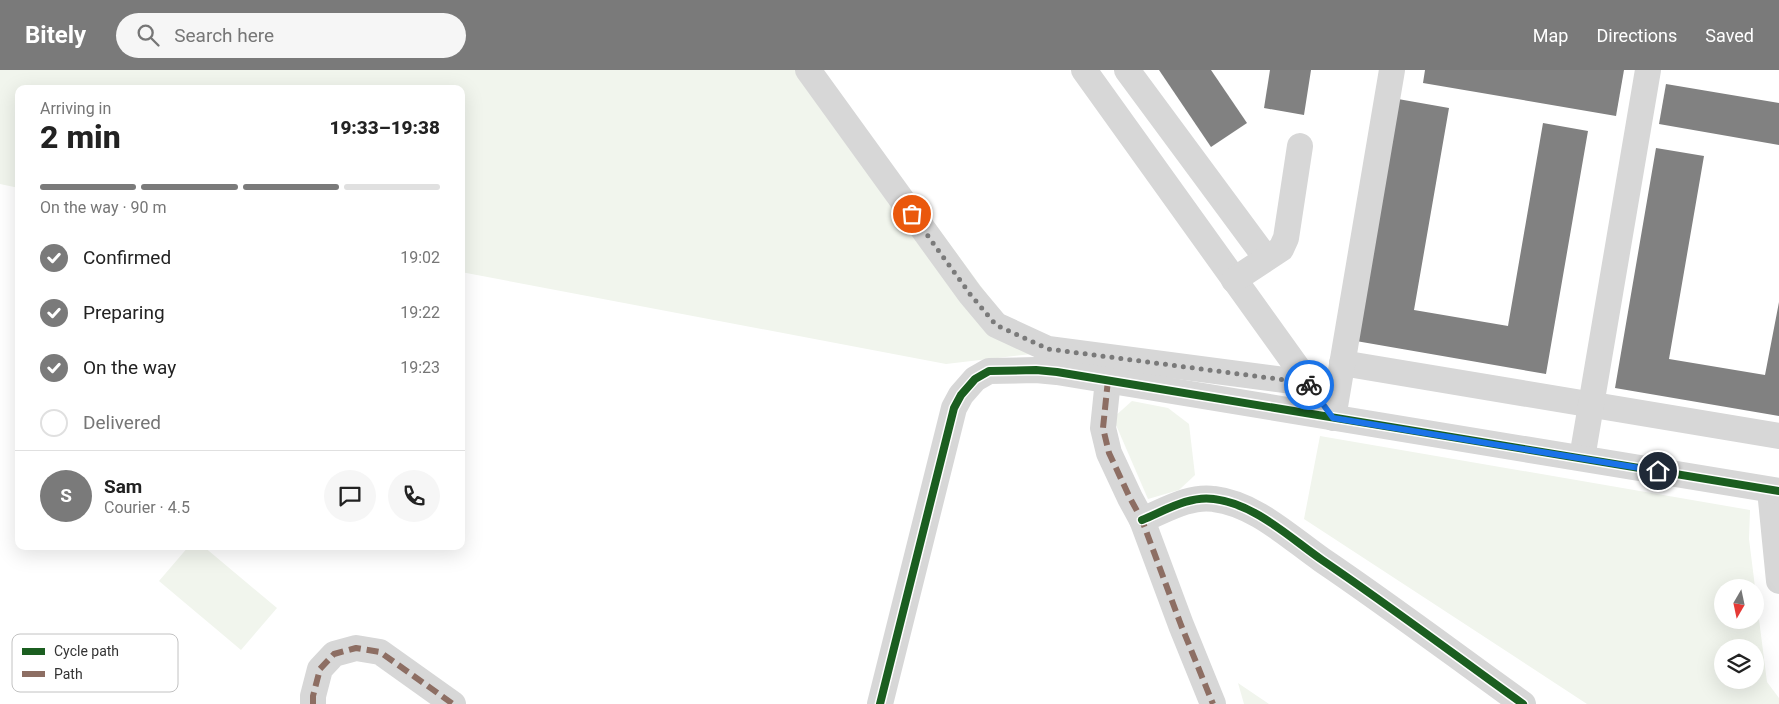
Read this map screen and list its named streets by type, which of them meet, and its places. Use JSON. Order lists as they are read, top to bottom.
{
  "legend": ["Cycle path", "Path"],
  "north": "bottom",
  "page": {
    "header": "Bitely",
    "search": "Search here",
    "nav": ["Map", "Directions", "Saved"],
    "heading": ["2 min", "Arriving in", "19:33–19:38"],
    "panel": ["Sam", "Courier · 4.5"],
    "bar": "On the way · 90 m",
    "list": [
      ["Confirmed", "19:02"],
      ["Preparing", "19:22"],
      ["On the way", "19:23"],
      "Delivered"
    ],
    "round": "S"
  }
}
